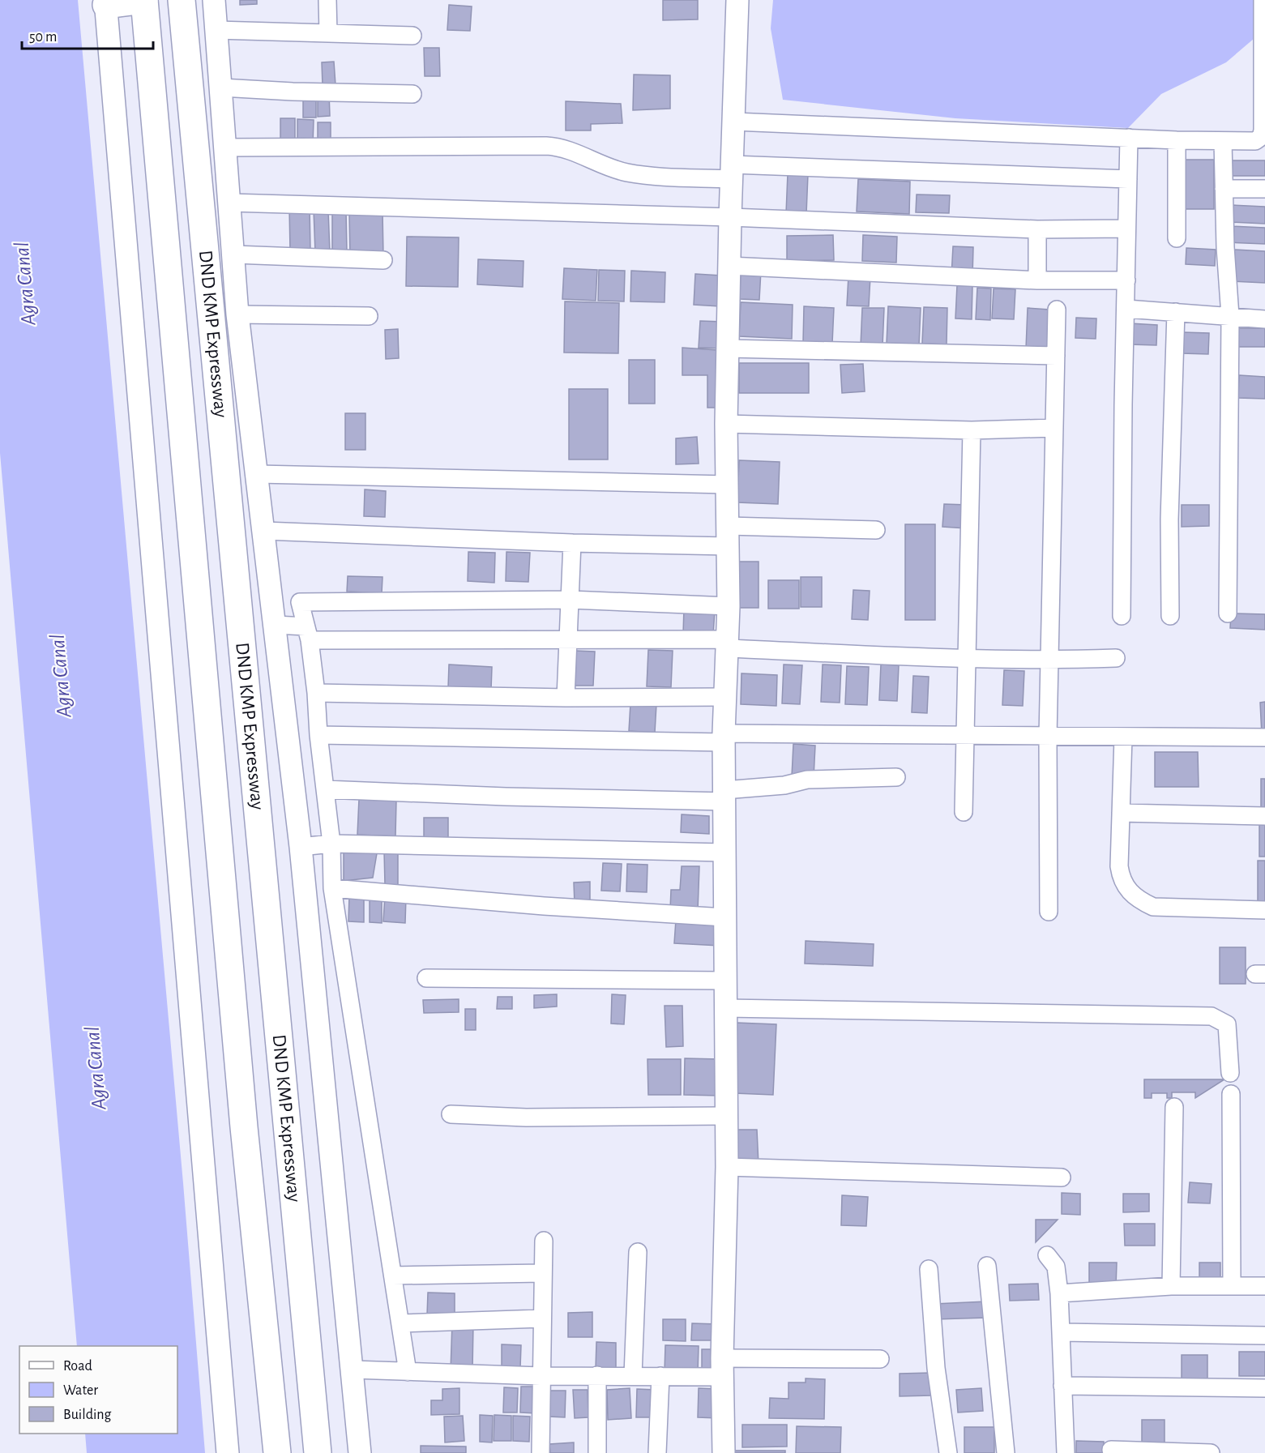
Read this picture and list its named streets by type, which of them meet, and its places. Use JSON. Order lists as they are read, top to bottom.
{
  "streets": {
    "highway": ["DND KMP Expressway"]
  },
  "water": ["Agra Canal"],
  "legend": ["Road", "Water", "Building"],
  "scale_bar": "50 m"
}
